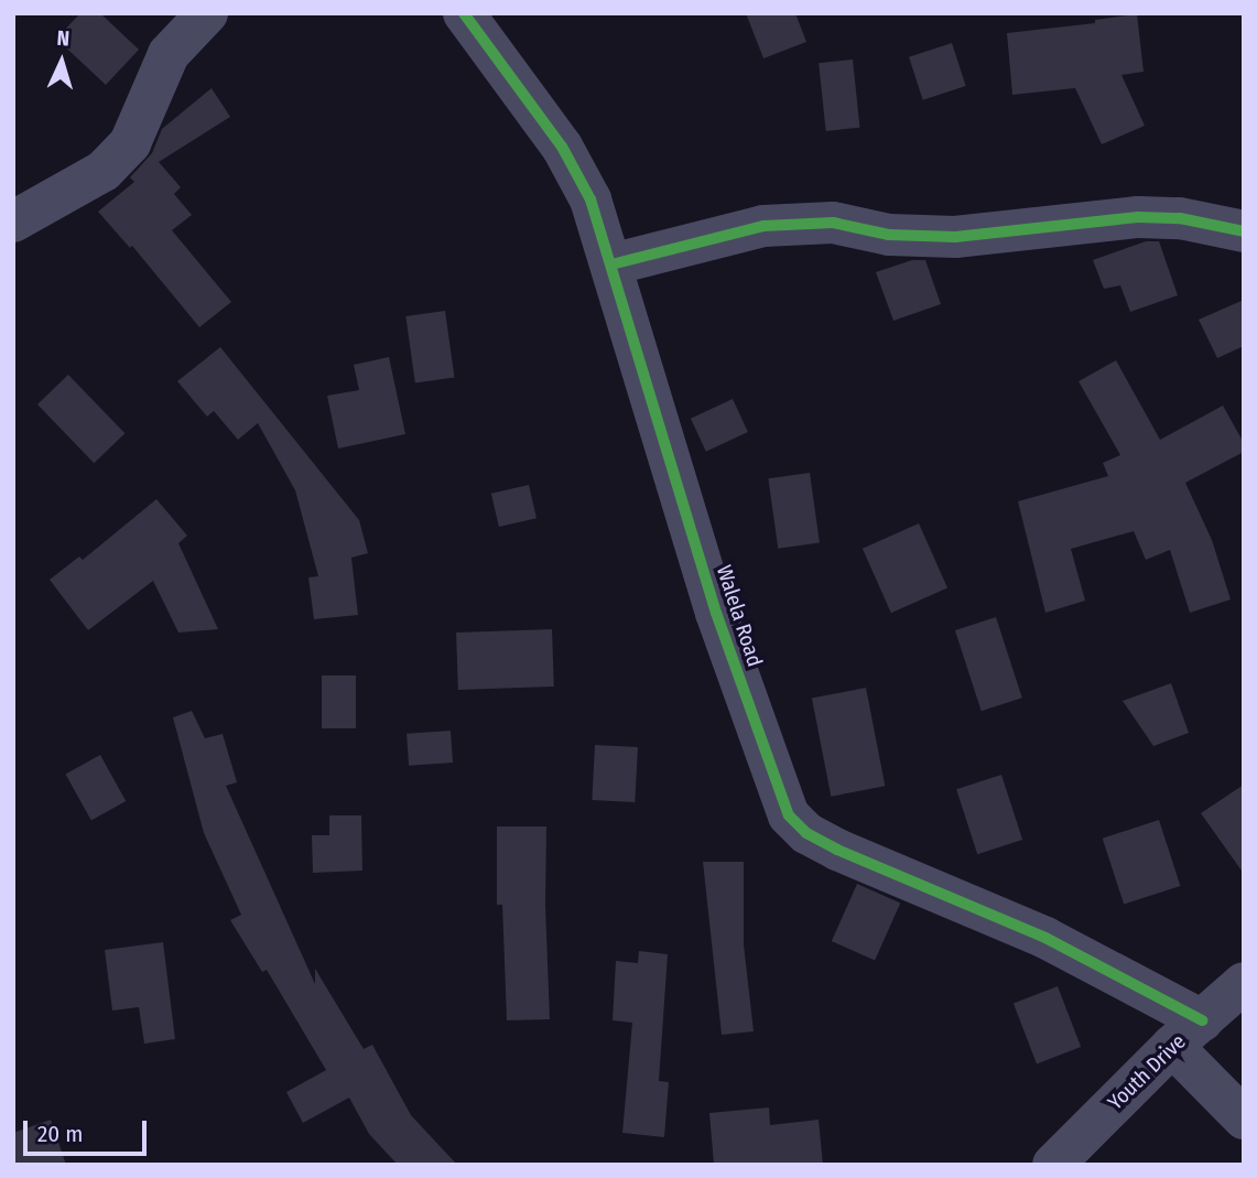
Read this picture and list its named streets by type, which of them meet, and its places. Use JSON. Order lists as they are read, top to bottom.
{
  "streets": {
    "street": ["Walela Road", "Youth Drive"]
  },
  "crossings": [
    ["Walela Road", "Youth Drive"]
  ],
  "scale_bar": "20 m",
  "north": "top"
}
